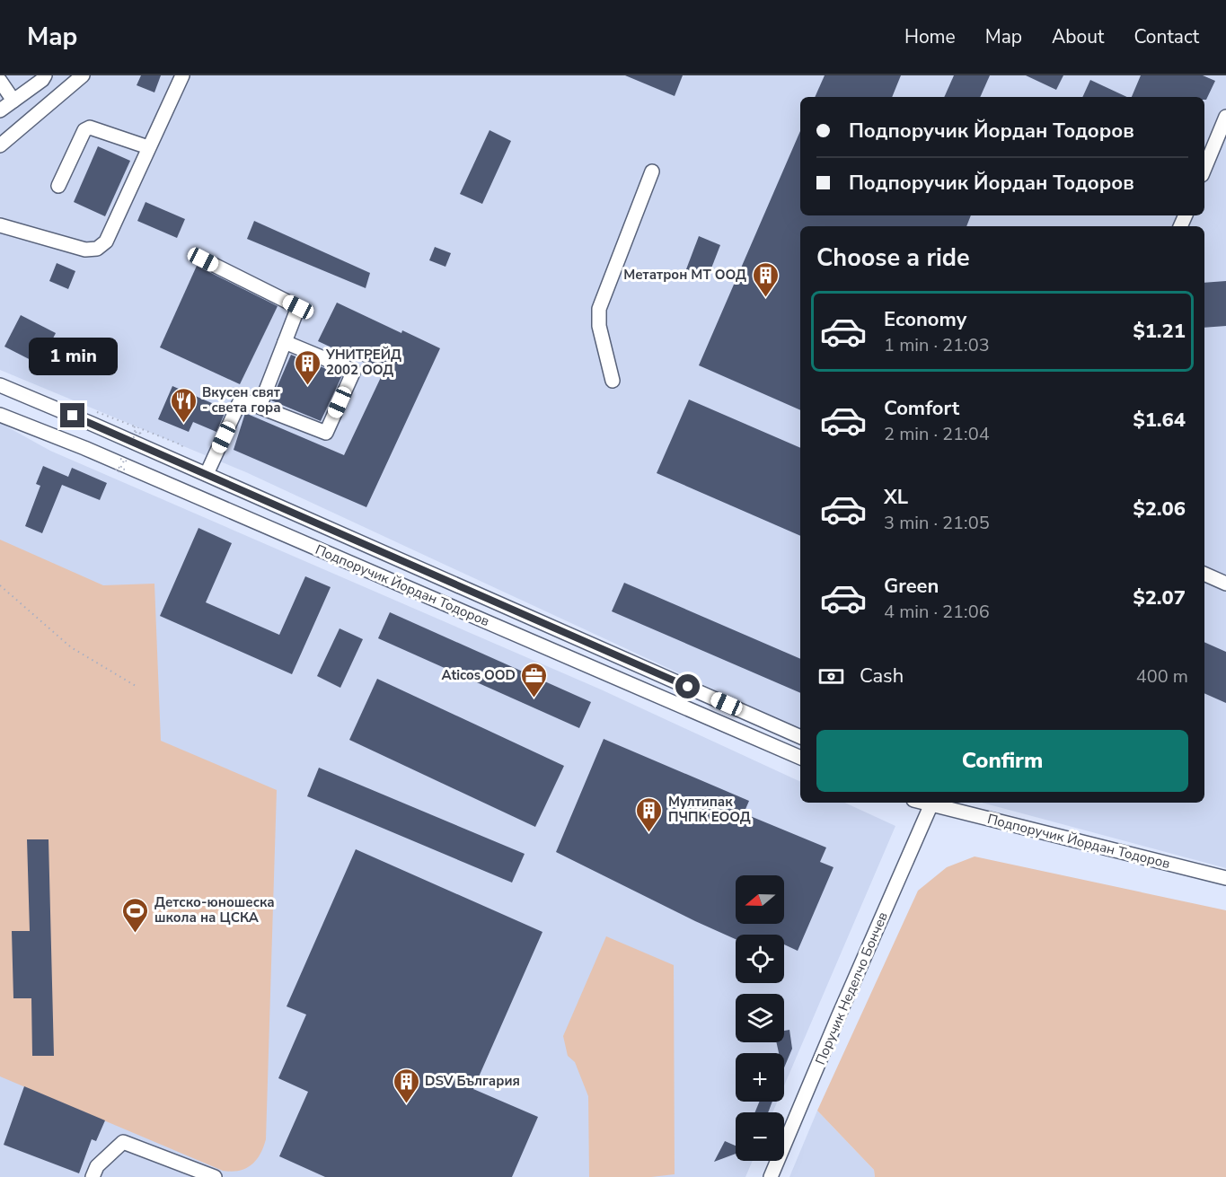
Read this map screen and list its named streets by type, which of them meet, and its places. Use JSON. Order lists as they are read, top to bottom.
{
  "streets": {
    "street": ["Подпоручик Йордан Тодоров", "Поручик Неделчо Бончев"]
  },
  "places": {
    "building": [
      "Метатрон МТ ООД",
      "УНИТРЕЙД 2002 ООД",
      "Мултипак ПЧПК ЕООД",
      "DSV България"
    ],
    "restaurant": ["Вкусен свят - света гора"],
    "office": ["Aticos OOD"],
    "sports": ["Детско-юношеска школа на ЦСКА"]
  },
  "north": "left",
  "page": {
    "header": "Map",
    "nav": [
      "Home",
      "Map",
      "About",
      "Contact"
    ],
    "banner": ["Подпоручик Йордан Тодоров", "Подпоручик Йордан Тодоров"],
    "heading": "Choose a ride",
    "list": [
      {
        "name": "Economy",
        "note": "1 min · 21:03",
        "value": "$1.21"
      },
      {
        "name": "Comfort",
        "note": "2 min · 21:04",
        "value": "$1.64"
      },
      {
        "name": "XL",
        "note": "3 min · 21:05",
        "value": "$2.06"
      },
      {
        "name": "Green",
        "note": "4 min · 21:06",
        "value": "$2.07"
      }
    ],
    "bubble": "1 min",
    "pay": ["Cash", "400 m"],
    "buttons": "Confirm",
    "map_buttons": ["+", "−"]
  }
}
